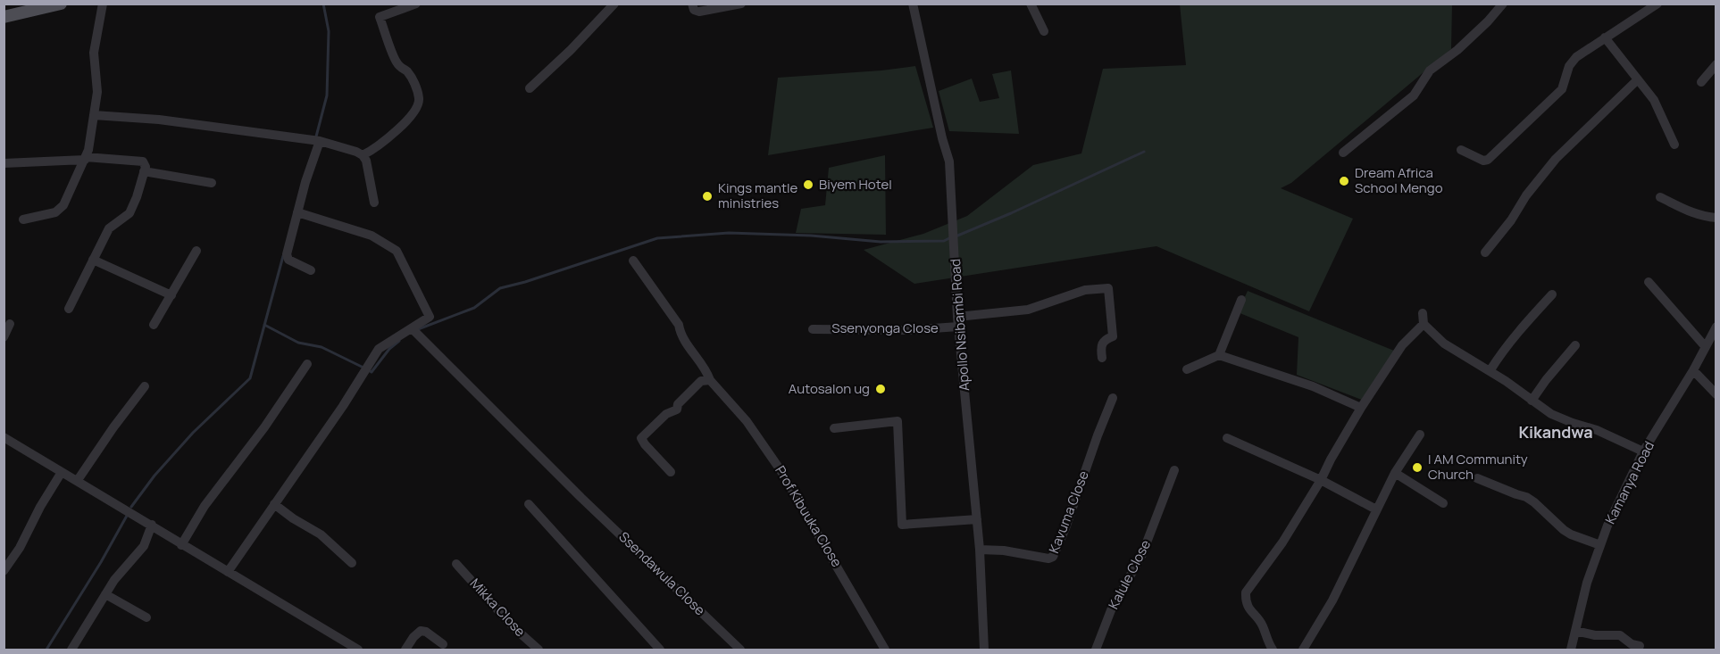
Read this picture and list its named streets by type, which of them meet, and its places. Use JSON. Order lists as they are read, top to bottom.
{
  "streets": {
    "street": [
      "Apollo Nsibambi Road",
      "Ssenyonga Close",
      "Kamanya Road",
      "Kavuma Close",
      "Prof Kibuuka Close",
      "Ssendawula Close",
      "Kalule Close",
      "Mikka Close"
    ]
  },
  "crossings": [
    ["Apollo Nsibambi Road", "Ssenyonga Close"],
    ["Apollo Nsibambi Road", "Kavuma Close"]
  ],
  "districts": ["Kikandwa"],
  "places": [
    "Dream Africa School Mengo",
    "Biyem Hotel",
    "Kings mantle ministries",
    "Autosalon ug",
    "I AM Community Church"
  ]
}
